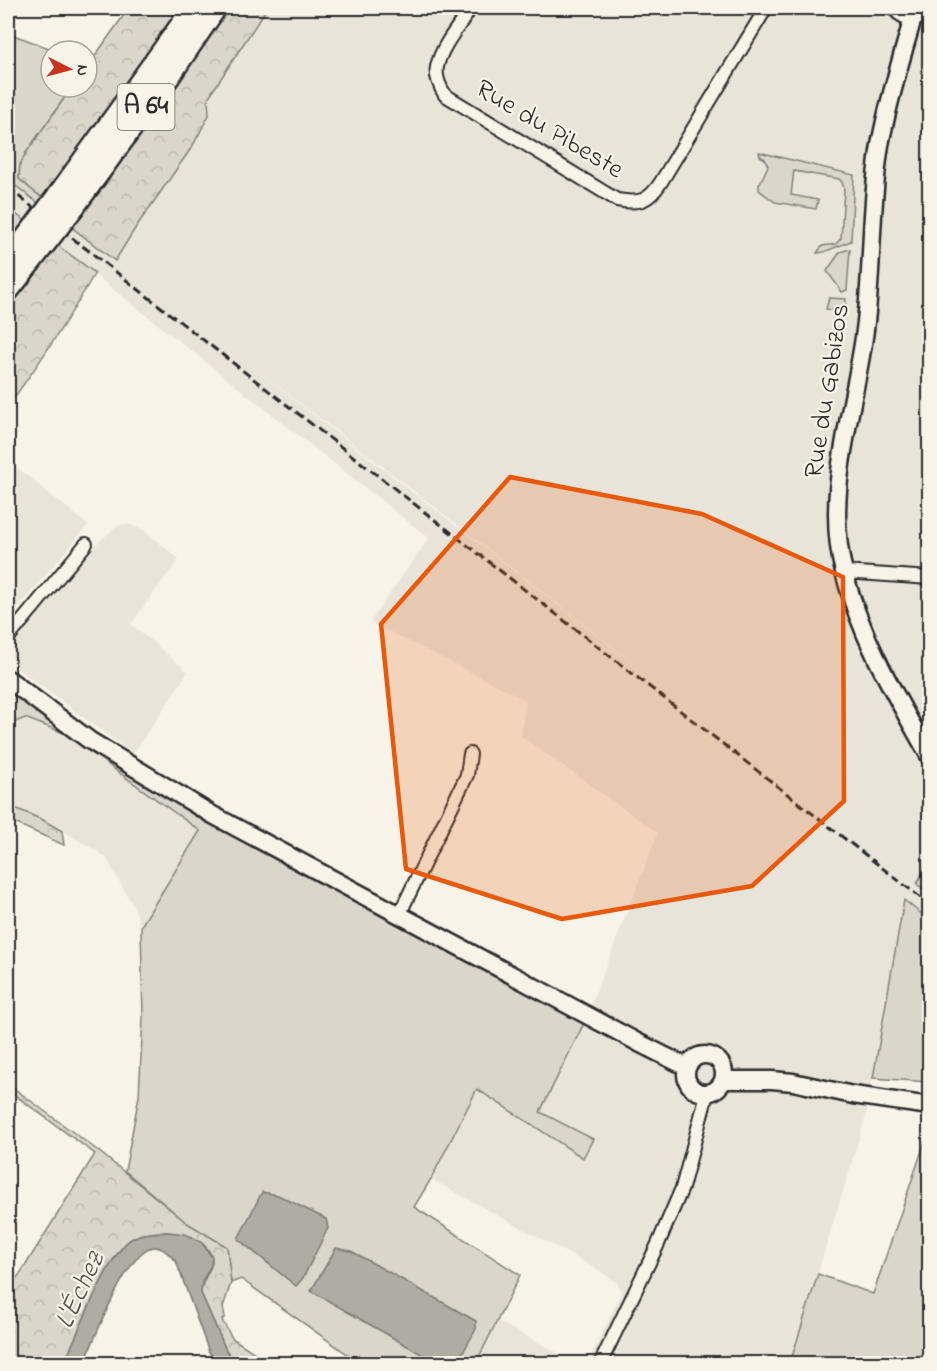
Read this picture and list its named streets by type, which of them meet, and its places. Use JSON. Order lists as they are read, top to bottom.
{
  "streets": {
    "highway": ["A 64"],
    "street": ["Rue du Pibeste", "Rue du Gabizos"]
  },
  "water": ["L'Échez"],
  "north": "right"
}
